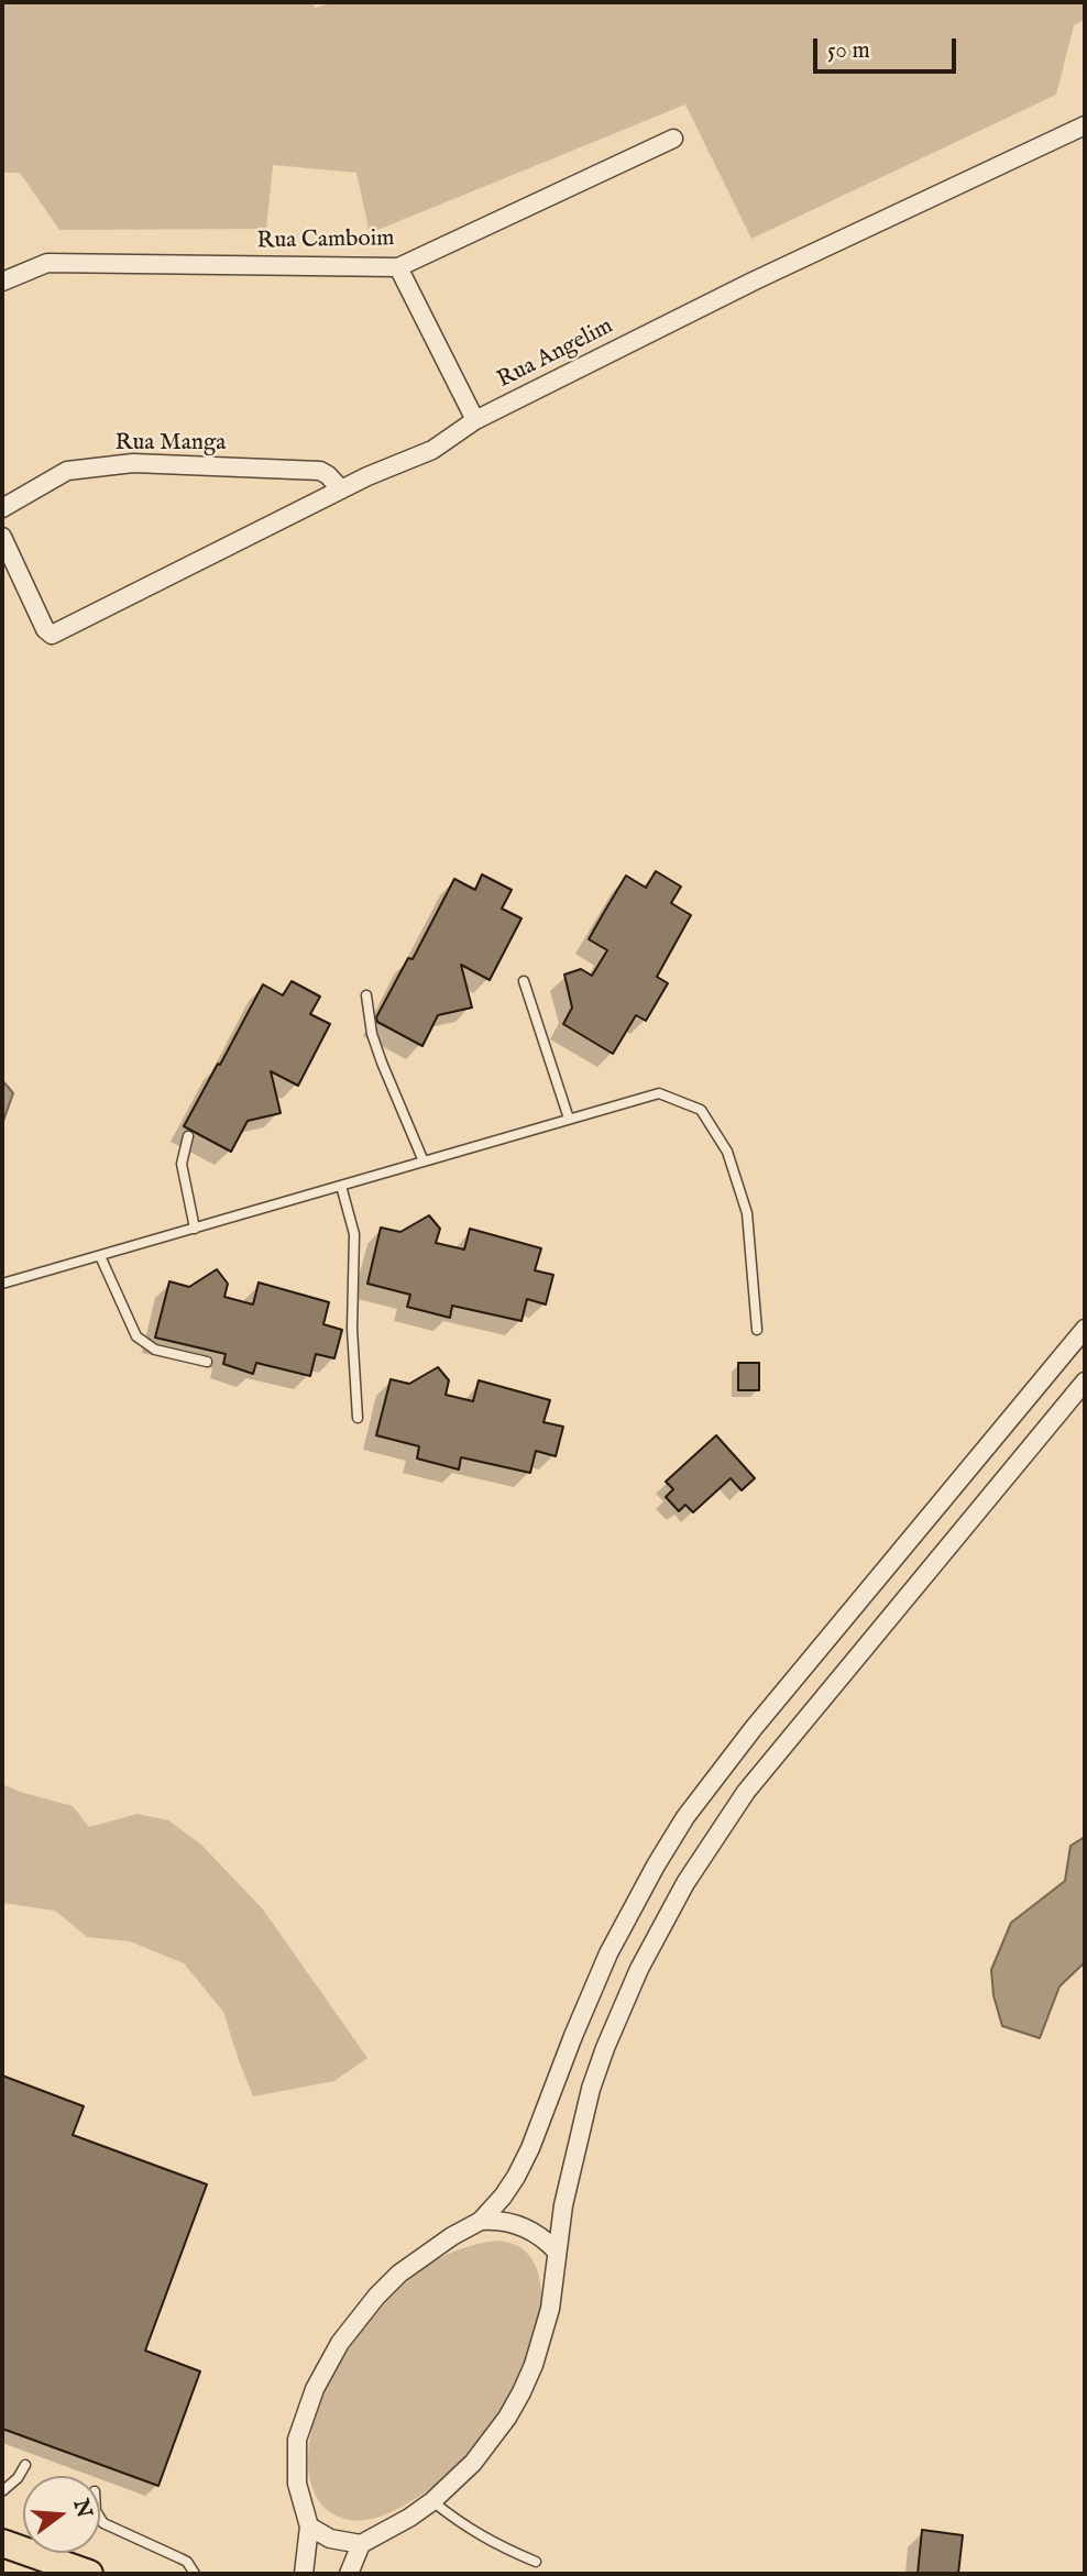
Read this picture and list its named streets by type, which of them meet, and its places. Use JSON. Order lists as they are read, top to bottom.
{
  "streets": {
    "street": ["Rua Camboim", "Rua Angelim", "Rua Manga"]
  },
  "crossings": [
    ["Rua Angelim", "Rua Manga"]
  ],
  "scale_bar": "50 m",
  "north": "right"
}
